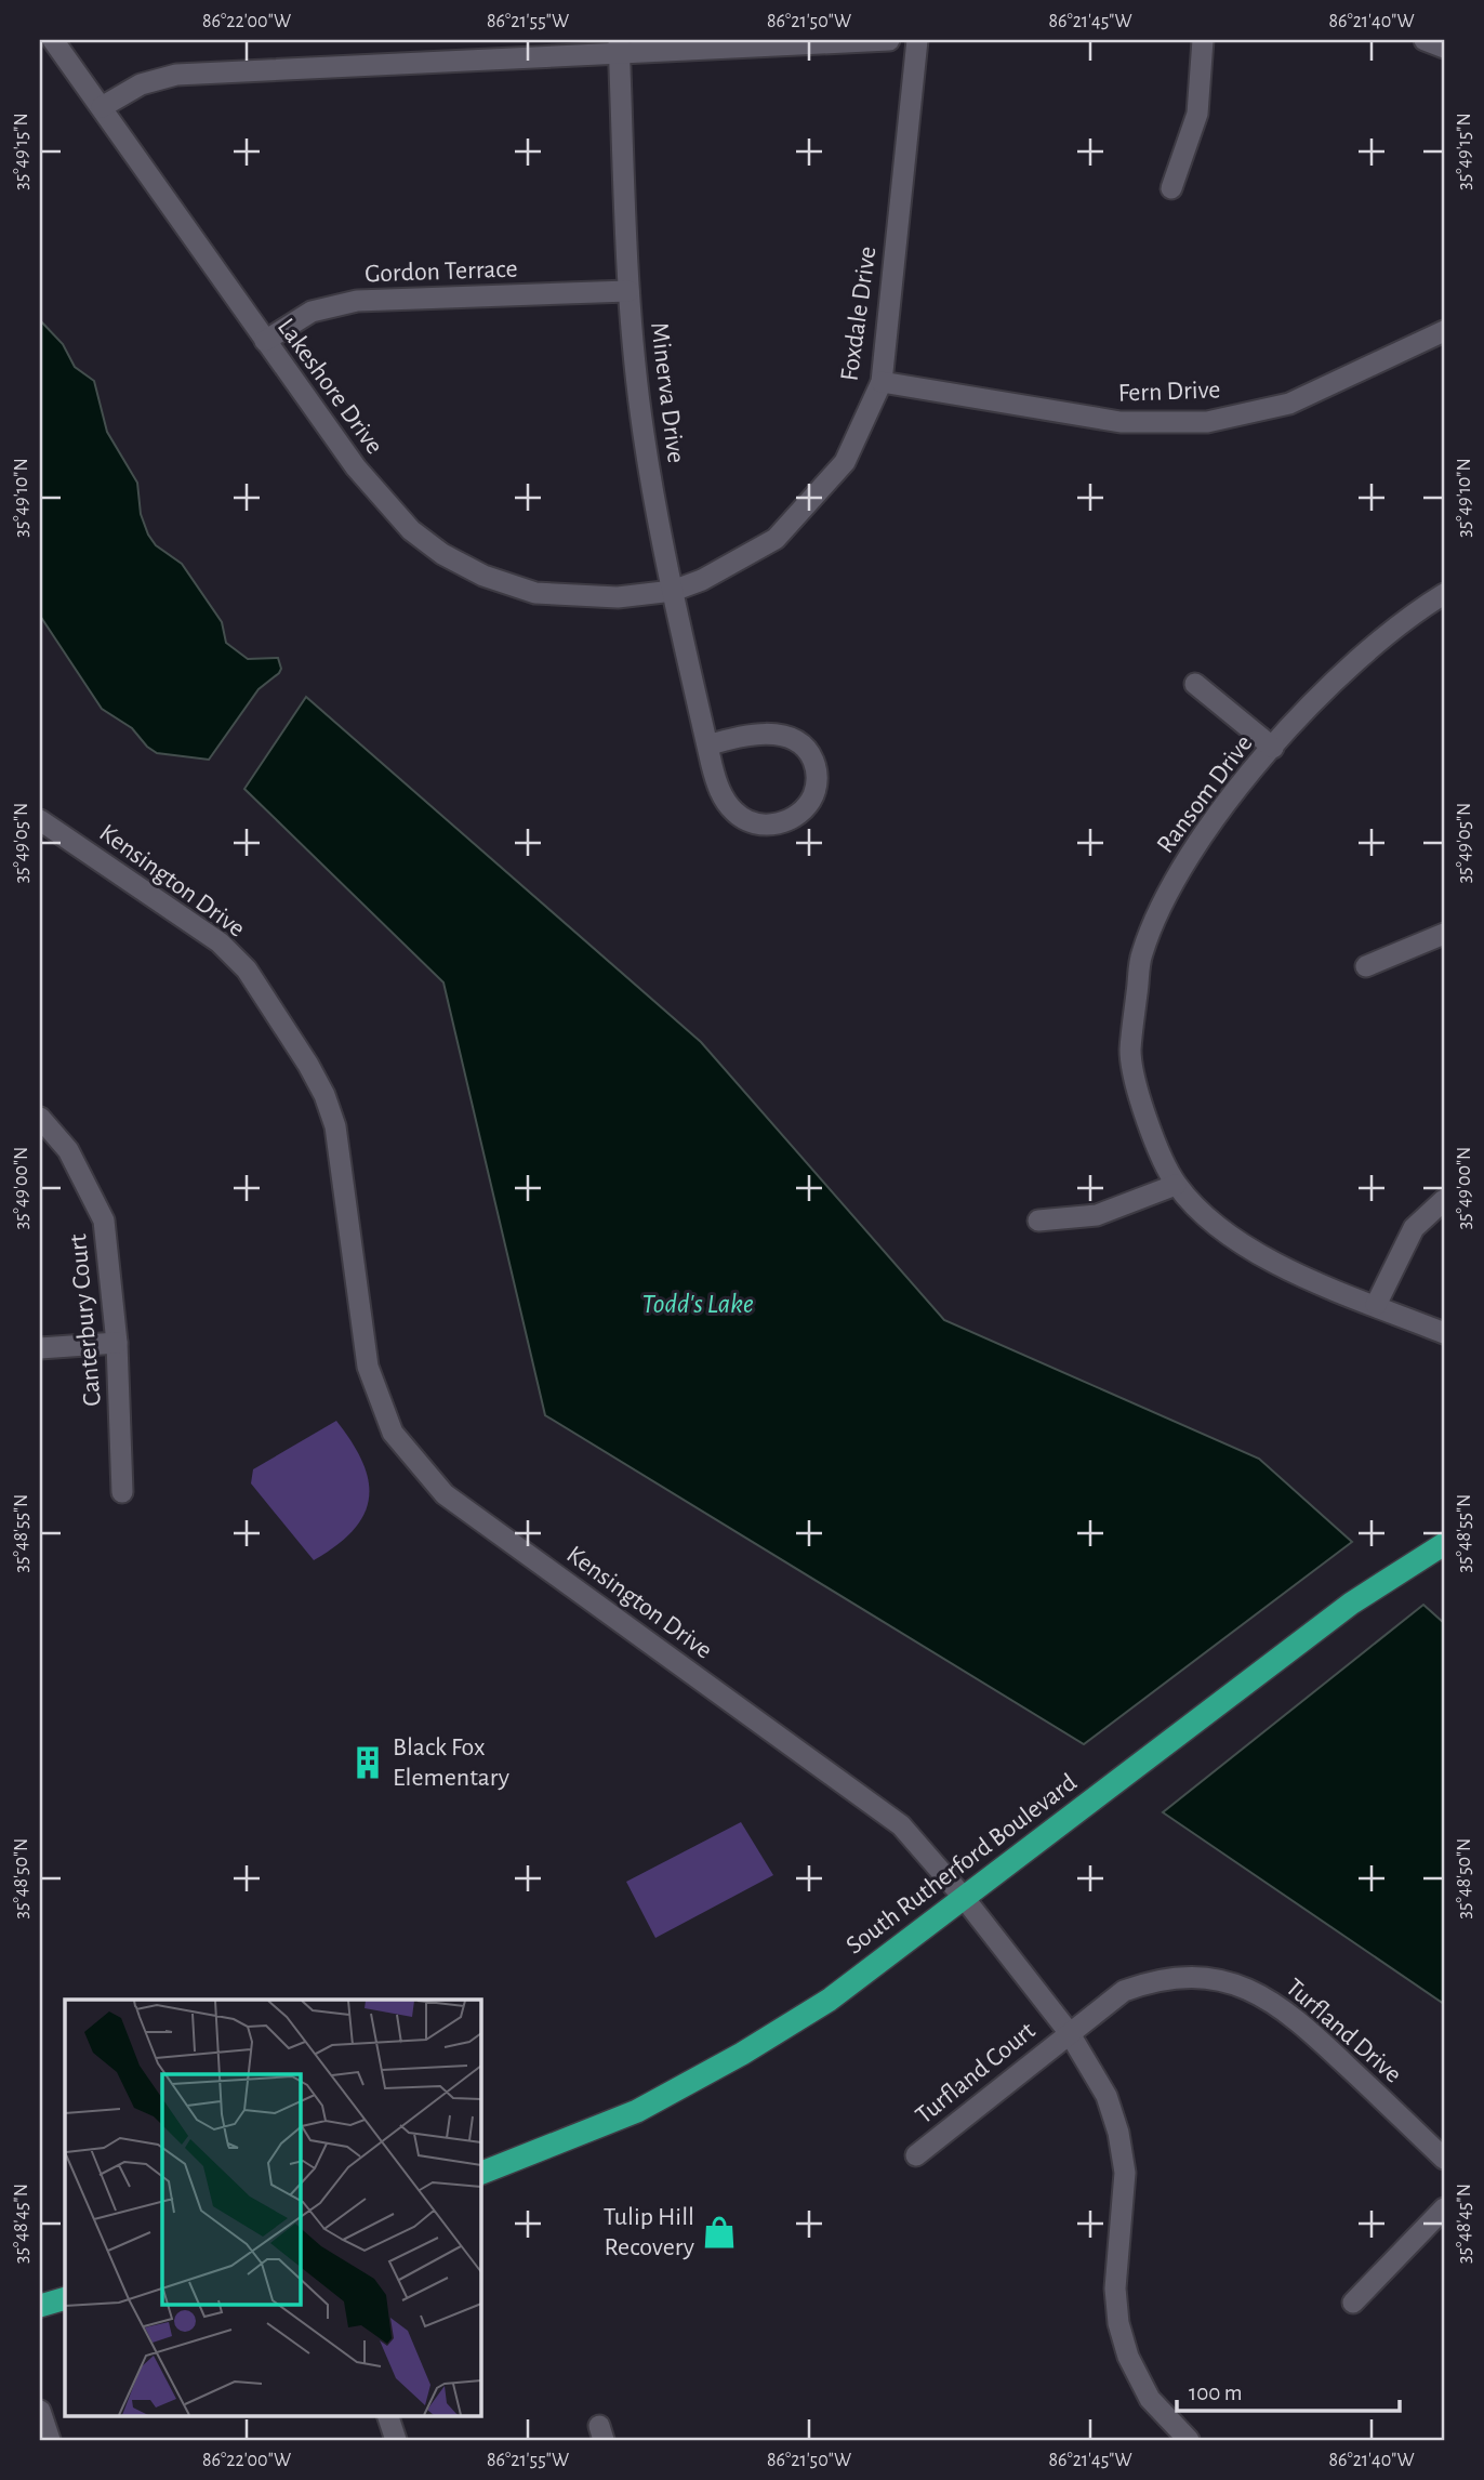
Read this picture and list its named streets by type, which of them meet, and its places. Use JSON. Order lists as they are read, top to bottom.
{
  "streets": {
    "highway": ["South Rutherford Boulevard"],
    "street": [
      "Gordon Terrace",
      "Foxdale Drive",
      "Lakeshore Drive",
      "Fern Drive",
      "Minerva Drive",
      "Ransom Drive",
      "Kensington Drive",
      "Canterbury Court",
      "Turfland Drive",
      "Turfland Court"
    ]
  },
  "crossings": [
    ["Gordon Terrace", "Lakeshore Drive"],
    ["Gordon Terrace", "Minerva Drive"],
    ["Foxdale Drive", "Lakeshore Drive"],
    ["Foxdale Drive", "Fern Drive"],
    ["Foxdale Drive", "Minerva Drive"],
    ["Lakeshore Drive", "Minerva Drive"],
    ["Kensington Drive", "South Rutherford Boulevard"],
    ["Kensington Drive", "Turfland Drive"],
    ["Kensington Drive", "Turfland Court"],
    ["Turfland Drive", "Turfland Court"]
  ],
  "water": ["Todd's Lake"],
  "places": {
    "building": ["Black Fox Elementary"],
    "shop": ["Tulip Hill Recovery"]
  },
  "scale_bar": "100 m",
  "coordinates": [
    "86°22'00\"W",
    "86°21'55\"W",
    "86°21'50\"W",
    "86°21'45\"W",
    "86°21'40\"W",
    "35°49'15\"N",
    "35°49'10\"N",
    "35°49'05\"N",
    "35°49'00\"N",
    "35°48'55\"N",
    "35°48'50\"N",
    "35°48'45\"N"
  ]
}
